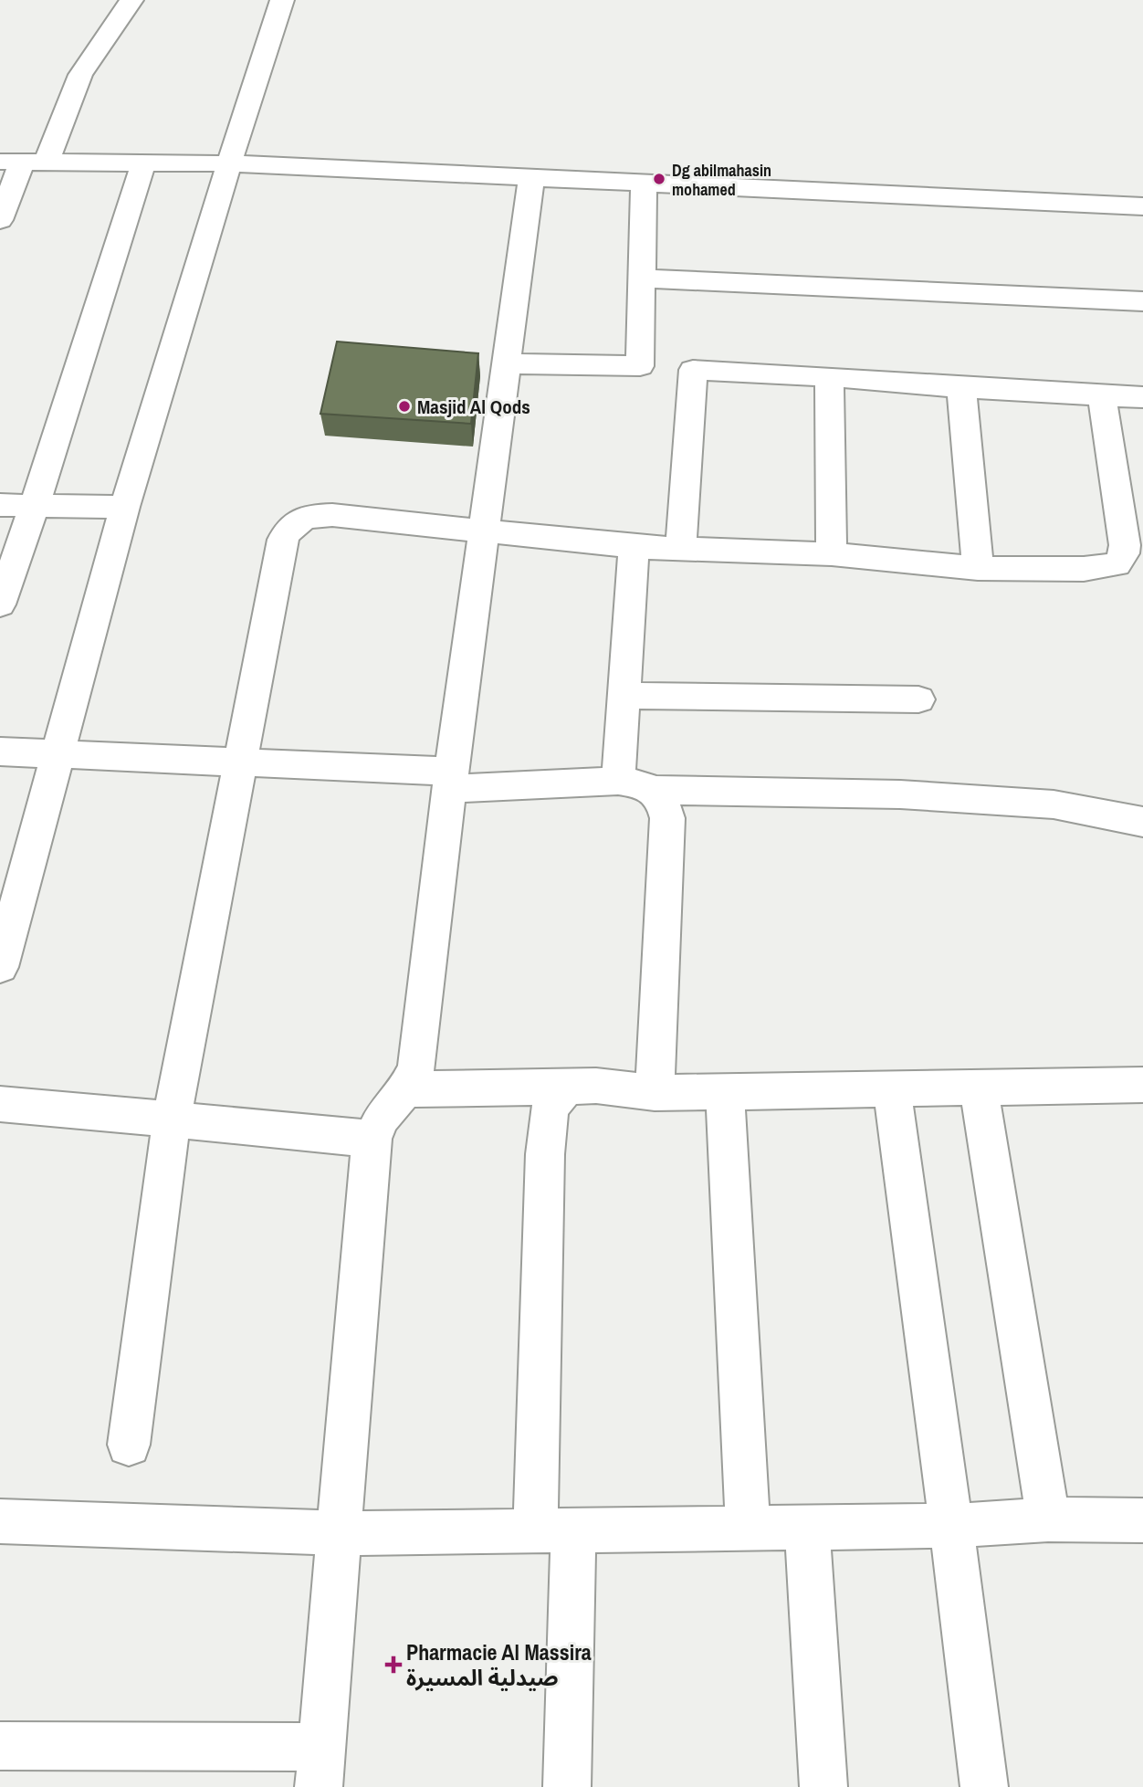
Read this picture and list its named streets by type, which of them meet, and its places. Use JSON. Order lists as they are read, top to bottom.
{
  "places": {
    "other": ["Dg abilmahasin mohamed", "Masjid Al Qods"],
    "health": ["Pharmacie Al Massira صيدلية المسيرة"]
  }
}
